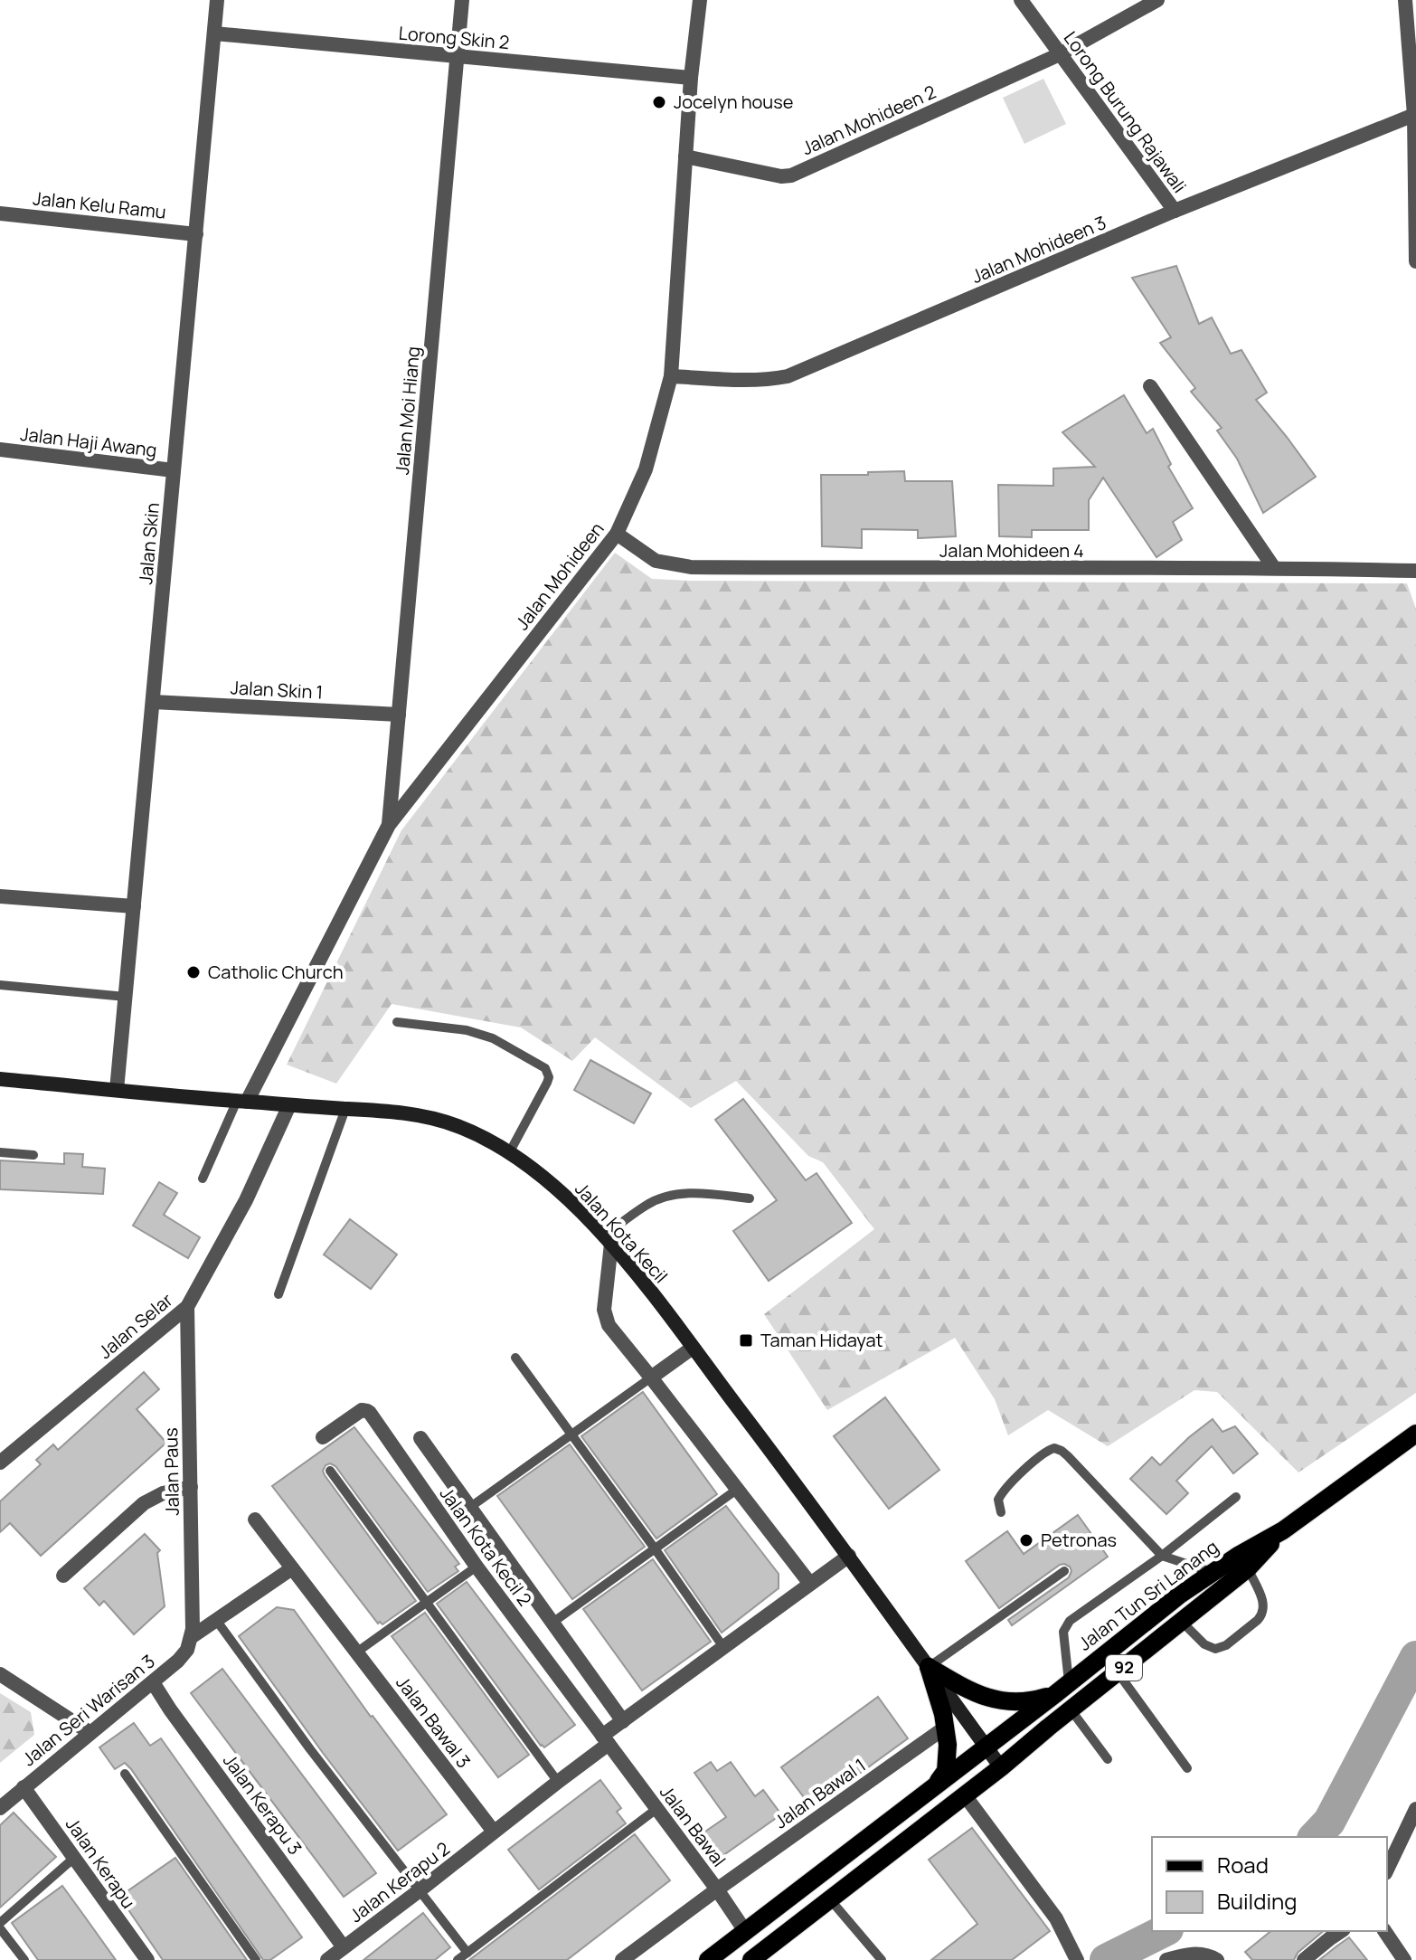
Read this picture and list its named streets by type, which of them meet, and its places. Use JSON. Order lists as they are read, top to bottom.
{
  "streets": {
    "main road": ["Jalan Tun Sri Lanang", "92"],
    "street": [
      "Lorong Skin 2",
      "Lorong Burung Rajawali",
      "Jalan Mohideen 2",
      "Jalan Kelu Ramu",
      "Jalan Mohideen 3",
      "Jalan Moi Hiang",
      "Jalan Haji Awang",
      "Jalan Skin",
      "Jalan Mohideen 4",
      "Jalan Mohideen",
      "Jalan Skin 1",
      "Jalan Kota Kecil",
      "Jalan Selar",
      "Jalan Paus",
      "Jalan Kota Kecil 2",
      "Jalan Seri Warisan 3",
      "Jalan Bawal 3",
      "Jalan Bawal 1",
      "Jalan Kerapu 3",
      "Jalan Bawal",
      "Jalan Kerapu",
      "Jalan Kerapu 2"
    ]
  },
  "crossings": [
    ["Lorong Skin 2", "Jalan Moi Hiang"],
    ["Lorong Skin 2", "Jalan Skin"],
    ["Lorong Skin 2", "Jalan Mohideen"],
    ["Lorong Burung Rajawali", "Jalan Mohideen 2"],
    ["Lorong Burung Rajawali", "Jalan Mohideen 3"],
    ["Jalan Mohideen 2", "Jalan Mohideen"],
    ["Jalan Kelu Ramu", "Jalan Skin"],
    ["Jalan Mohideen 3", "Jalan Mohideen"],
    ["Jalan Moi Hiang", "Jalan Mohideen"],
    ["Jalan Moi Hiang", "Jalan Skin 1"],
    ["Jalan Haji Awang", "Jalan Skin"],
    ["Jalan Skin", "Jalan Skin 1"],
    ["Jalan Skin", "Jalan Kota Kecil"],
    ["Jalan Mohideen 4", "Jalan Mohideen"],
    ["Jalan Mohideen", "Jalan Kota Kecil"],
    ["Jalan Kota Kecil", "Jalan Selar"],
    ["Jalan Kota Kecil", "Jalan Tun Sri Lanang"],
    ["Jalan Kota Kecil", "92"],
    ["Jalan Selar", "Jalan Paus"],
    ["Jalan Paus", "Jalan Seri Warisan 3"],
    ["Jalan Kota Kecil 2", "Jalan Bawal"],
    ["Jalan Tun Sri Lanang", "92"],
    ["Jalan Tun Sri Lanang", "Jalan Bawal"],
    ["Jalan Seri Warisan 3", "Jalan Kerapu 3"],
    ["Jalan Seri Warisan 3", "Jalan Kerapu"],
    ["Jalan Bawal 3", "Jalan Kerapu 2"],
    ["Jalan Bawal 1", "Jalan Bawal"],
    ["Jalan Kerapu 3", "Jalan Kerapu 2"]
  ],
  "places": {
    "other": ["Jocelyn house", "Catholic Church", "Petronas"],
    "transit": ["Taman Hidayat"]
  },
  "legend": ["Road", "Building"]
}
